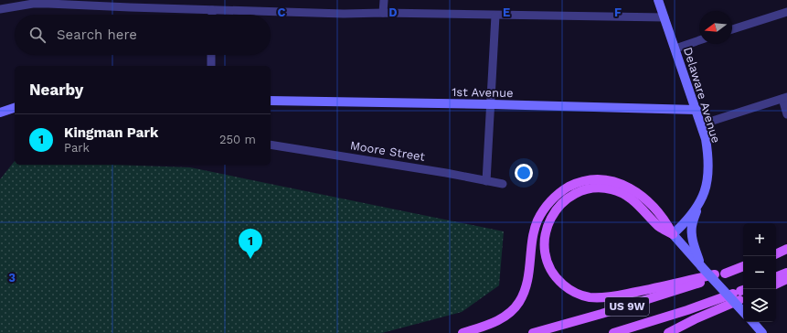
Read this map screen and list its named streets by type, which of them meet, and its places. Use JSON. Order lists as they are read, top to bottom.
{
  "streets": {
    "main road": ["US 9W"],
    "street": ["1st Avenue", "Delaware Avenue", "Moore Street"]
  },
  "crossings": [
    ["1st Avenue", "Delaware Avenue"]
  ],
  "north": "left",
  "page": {
    "search": "Search here",
    "heading": "Nearby",
    "list": [
      {
        "mark": "1",
        "name": "Kingman Park",
        "note": "Park",
        "value": "250 m"
      }
    ],
    "map_buttons": ["+", "−"],
    "pins": "1"
  },
  "grid": {
    "columns": [
      "C",
      "D",
      "E",
      "F"
    ],
    "rows": ["3"]
  }
}
